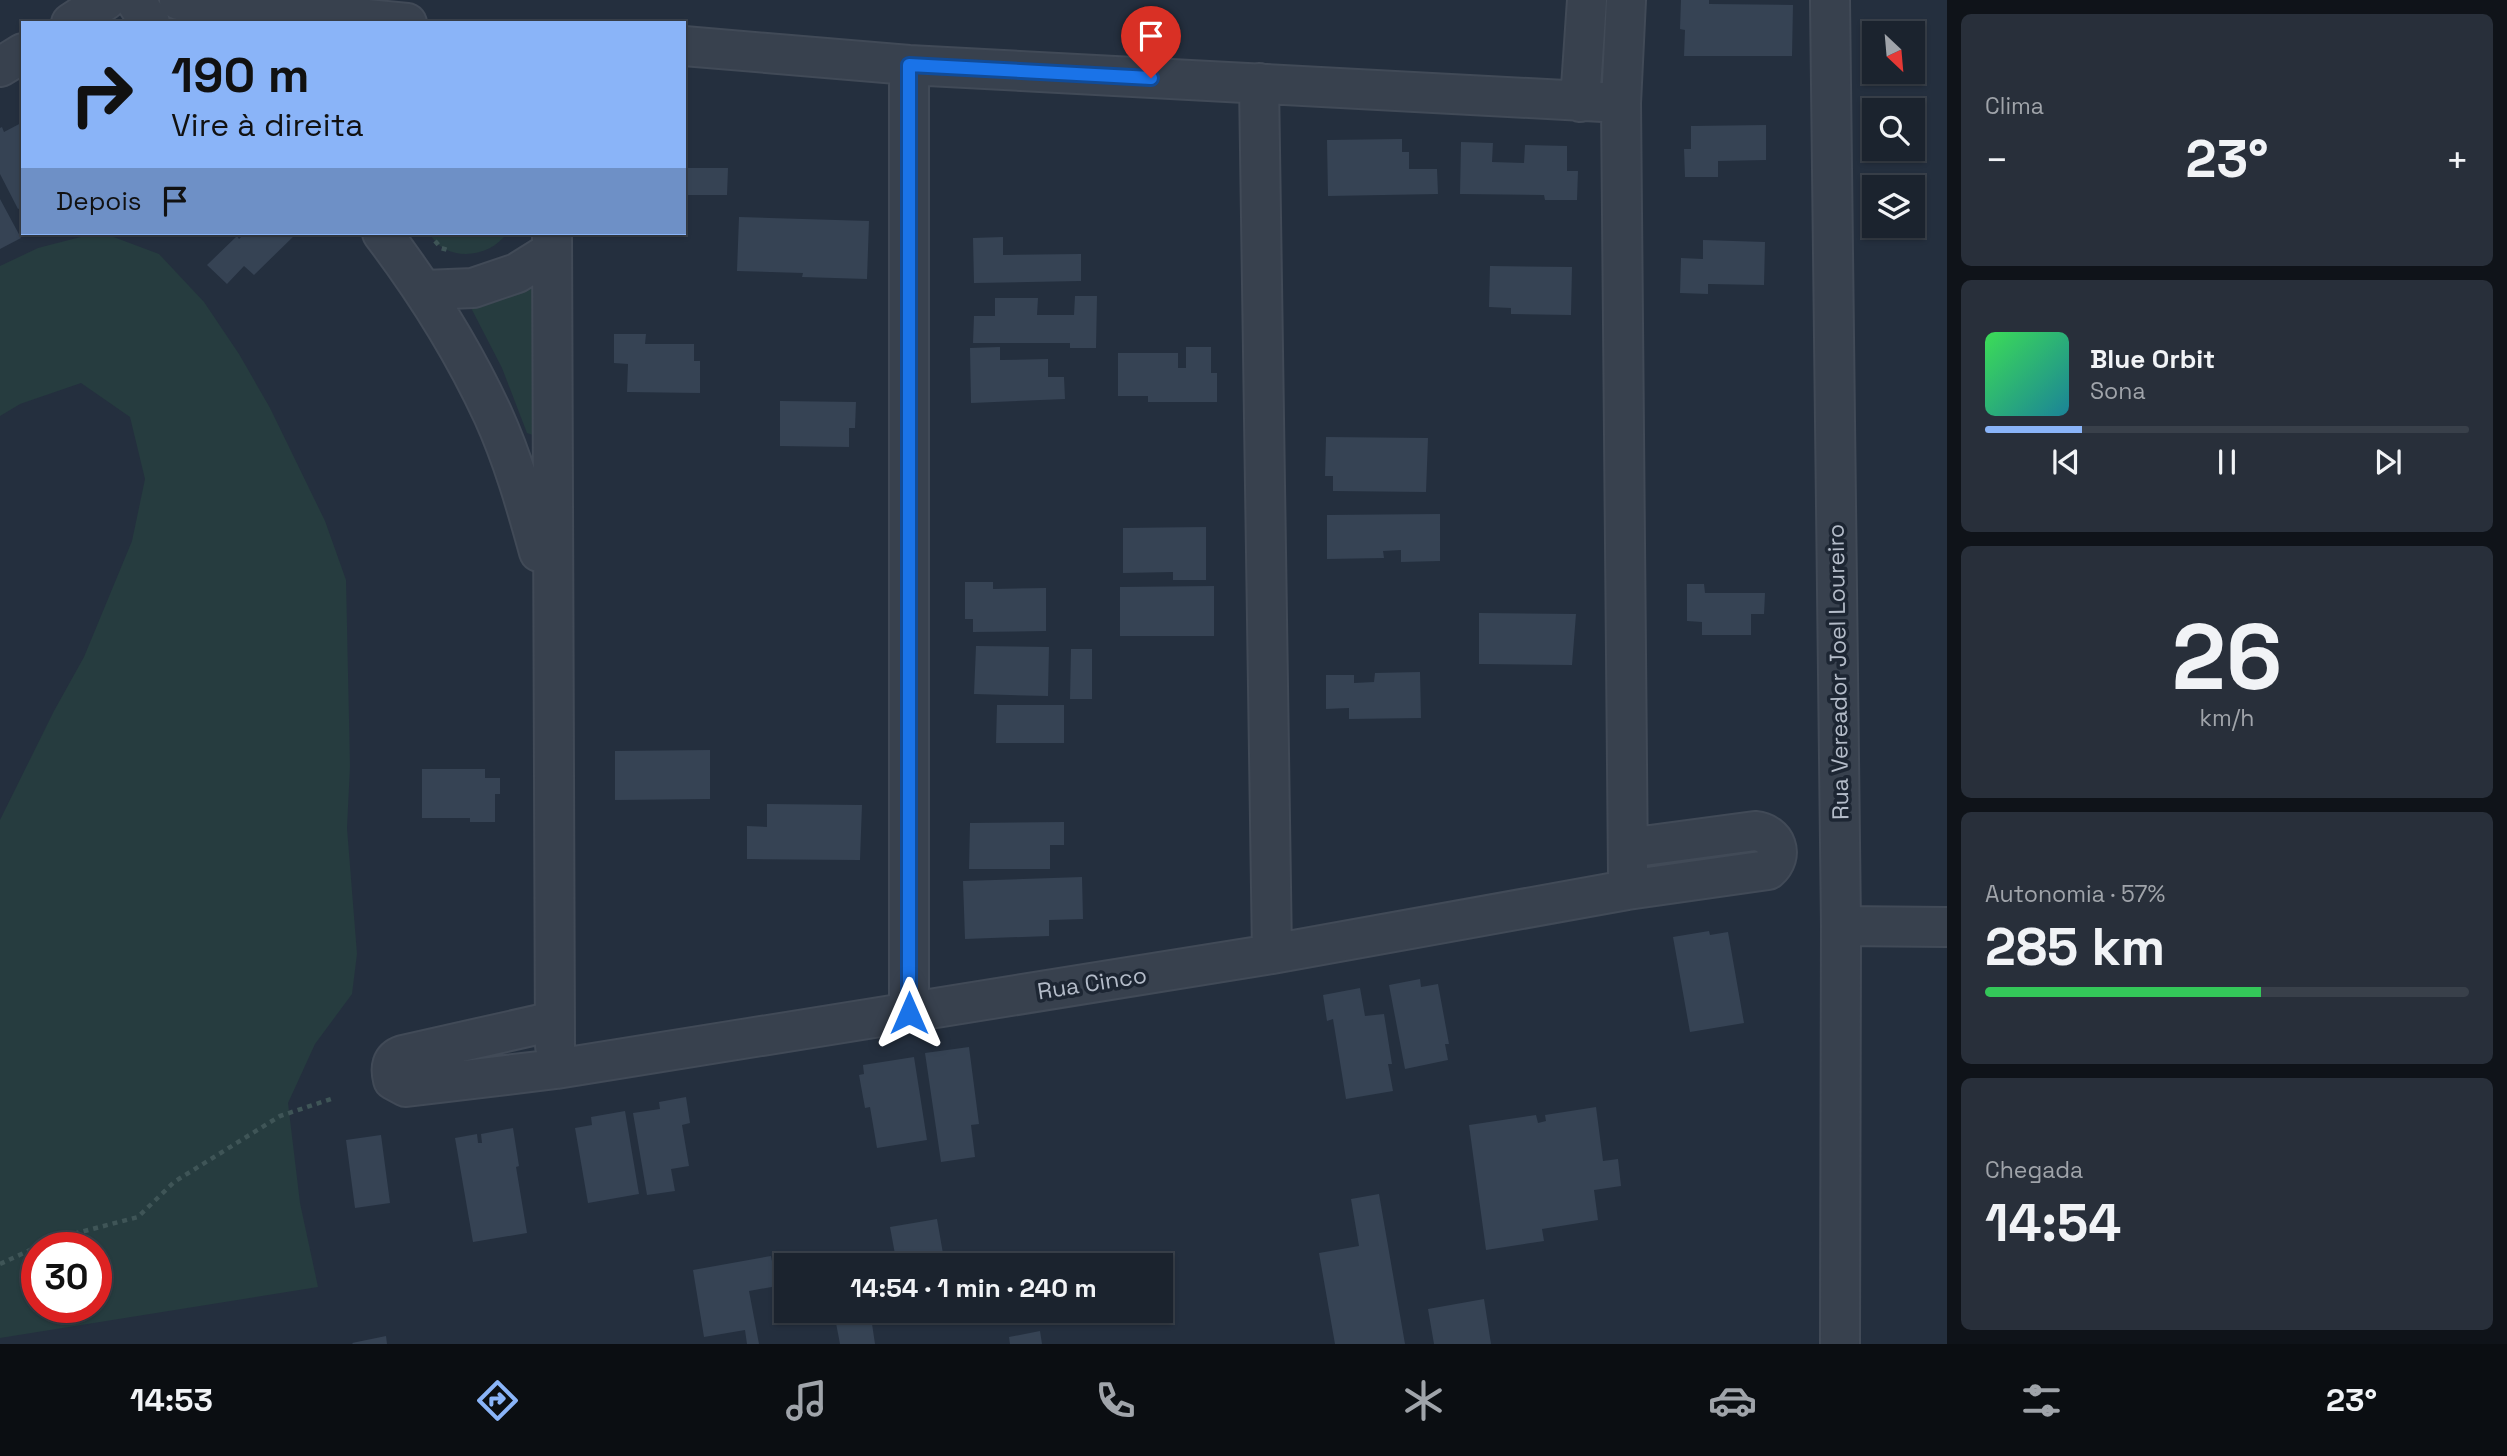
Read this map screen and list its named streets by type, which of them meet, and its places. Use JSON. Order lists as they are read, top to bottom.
{
  "streets": {
    "street": ["Rua Vereador Joel Loureiro", "Rua Cinco"]
  },
  "north": "bottom right",
  "page": {
    "tile": [
      "Clima",
      ["26", "km/h"],
      ["Autonomia · 57%", "285 km"],
      ["Chegada", "14:54"]
    ],
    "turn": ["190 m", "Vire à direita"],
    "heat": ["−", "23°", "+"],
    "then": "Depois",
    "song": ["Blue Orbit", "Sona"],
    "limit": "30",
    "trip": "14:54 · 1 min · 240 m",
    "tabs": ["14:53", "23°"]
  }
}
